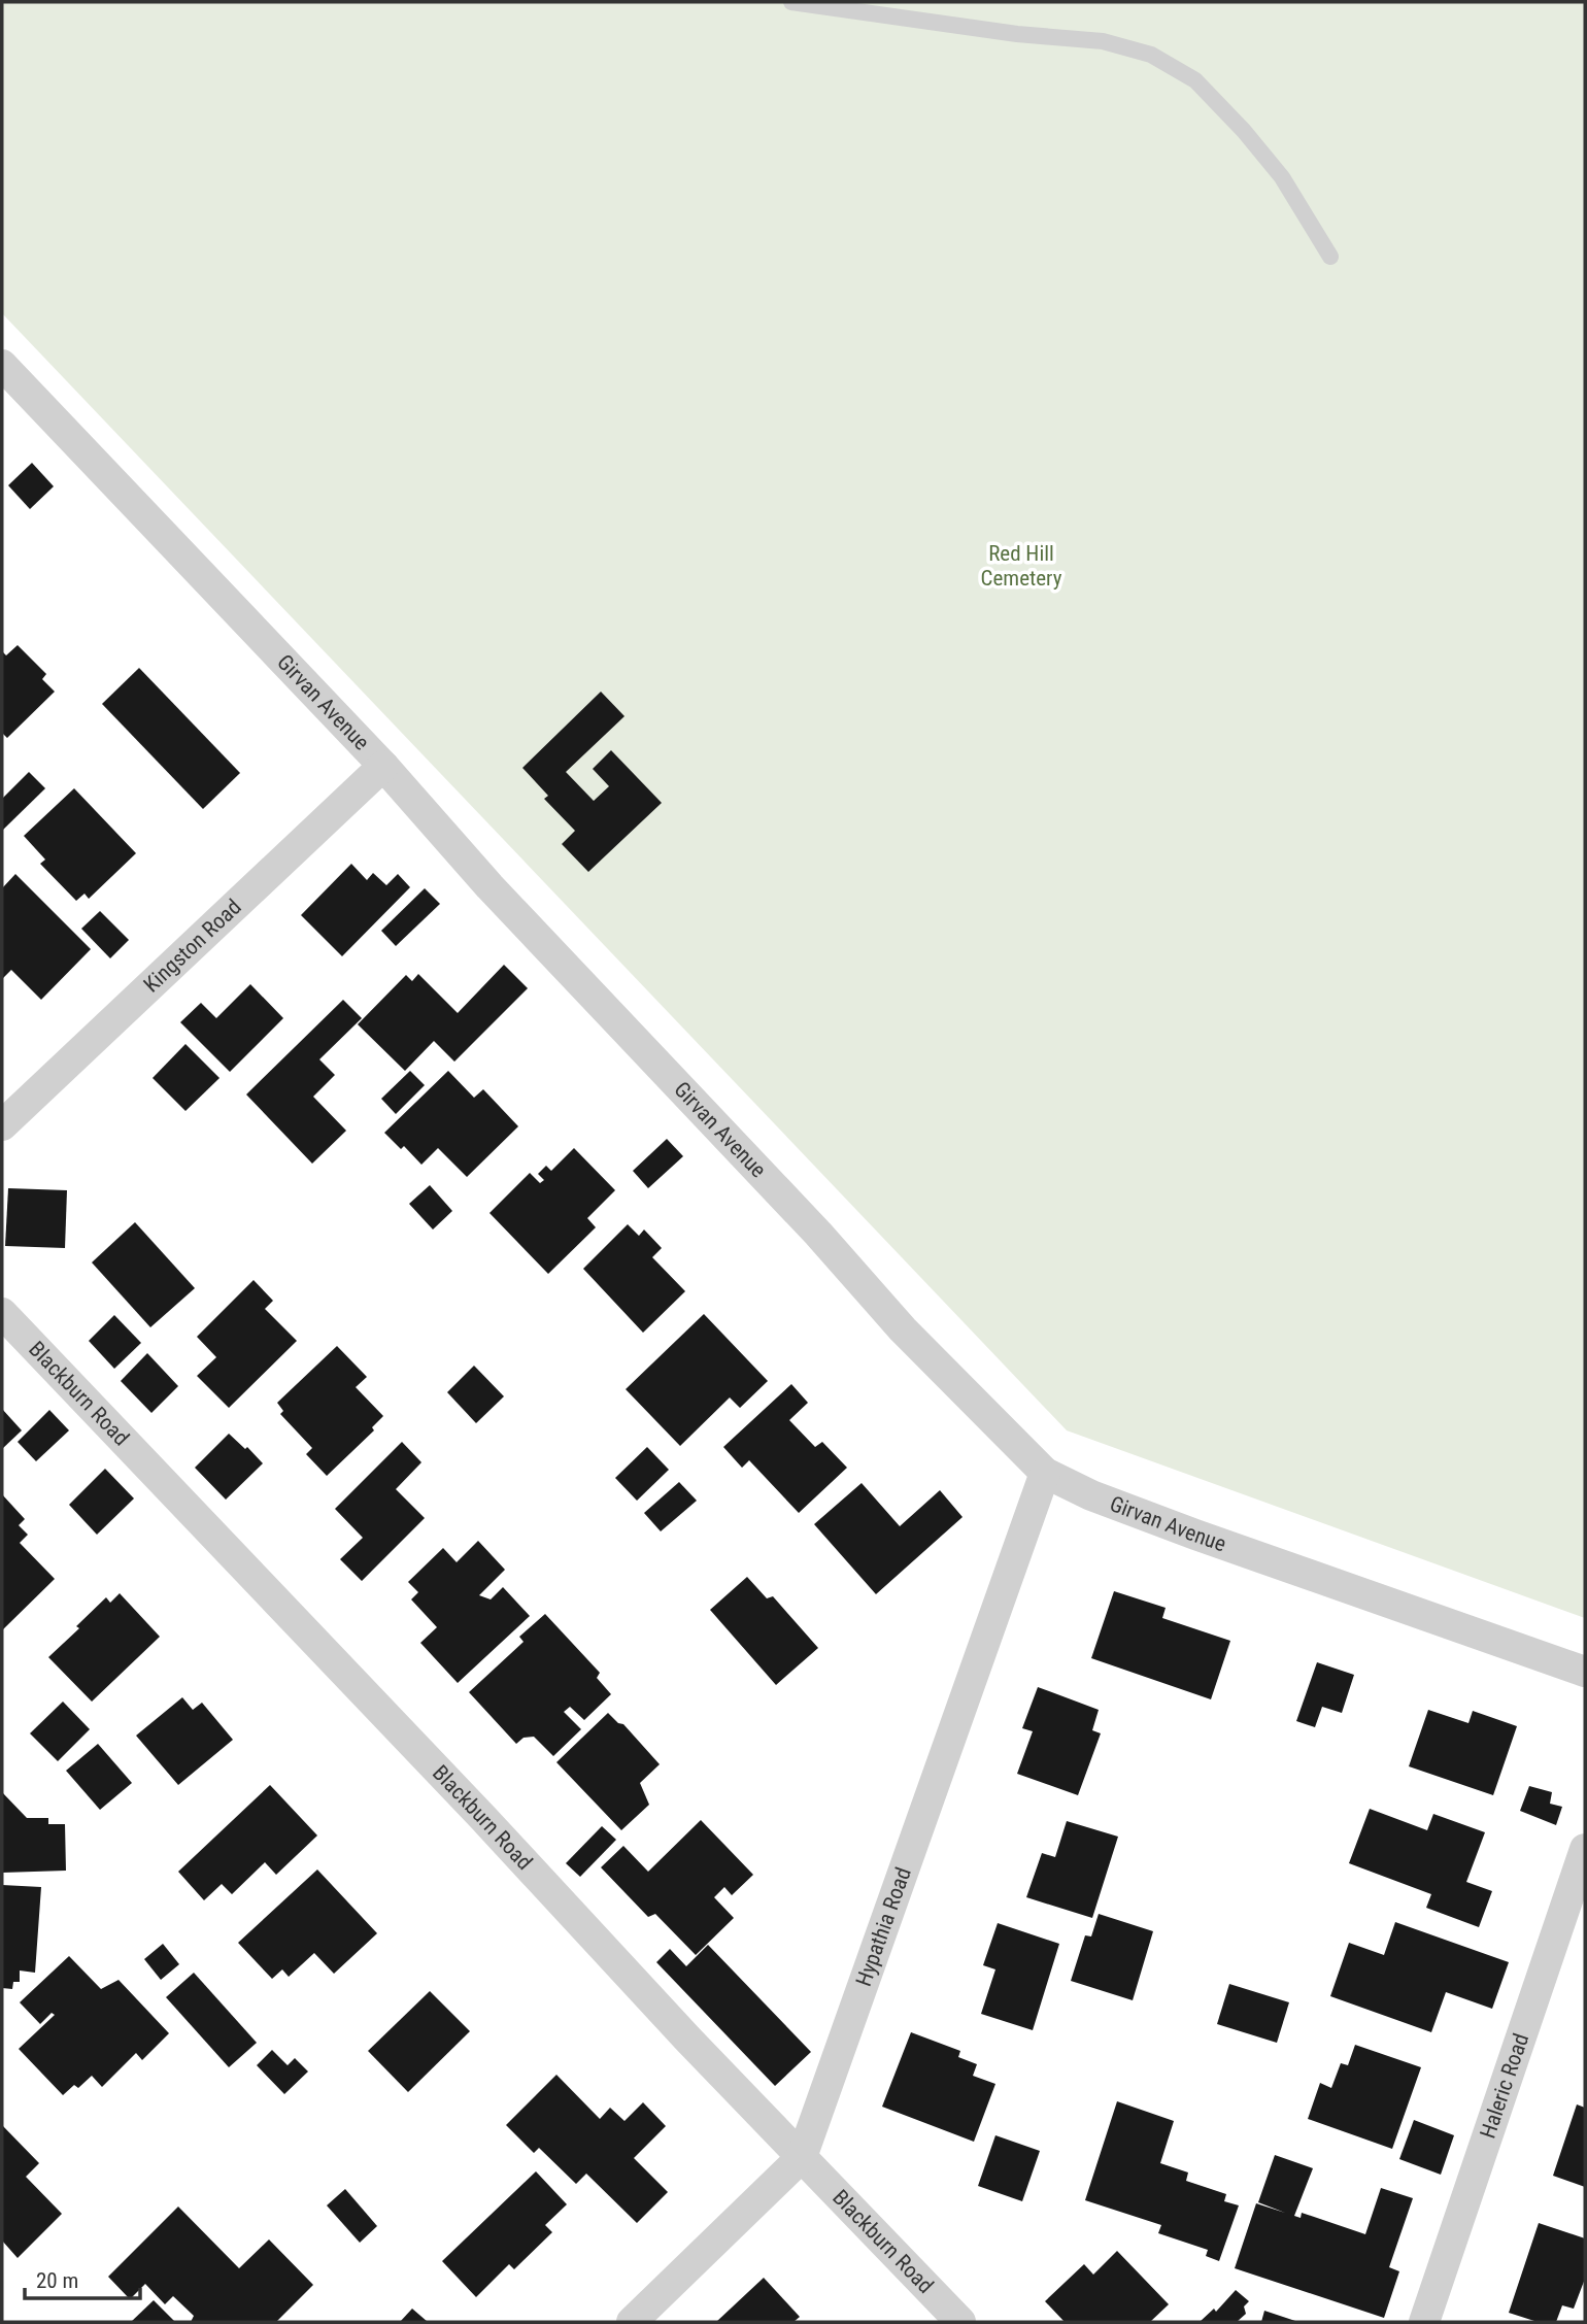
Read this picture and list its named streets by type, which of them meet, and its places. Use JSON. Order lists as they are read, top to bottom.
{
  "streets": {
    "street": [
      "Girvan Avenue",
      "Kingston Road",
      "Blackburn Road",
      "Hypathia Road",
      "Haleric Road"
    ]
  },
  "crossings": [
    ["Girvan Avenue", "Kingston Road"],
    ["Girvan Avenue", "Hypathia Road"],
    ["Blackburn Road", "Hypathia Road"]
  ],
  "parks": ["Red Hill Cemetery"],
  "scale_bar": "20 m"
}
